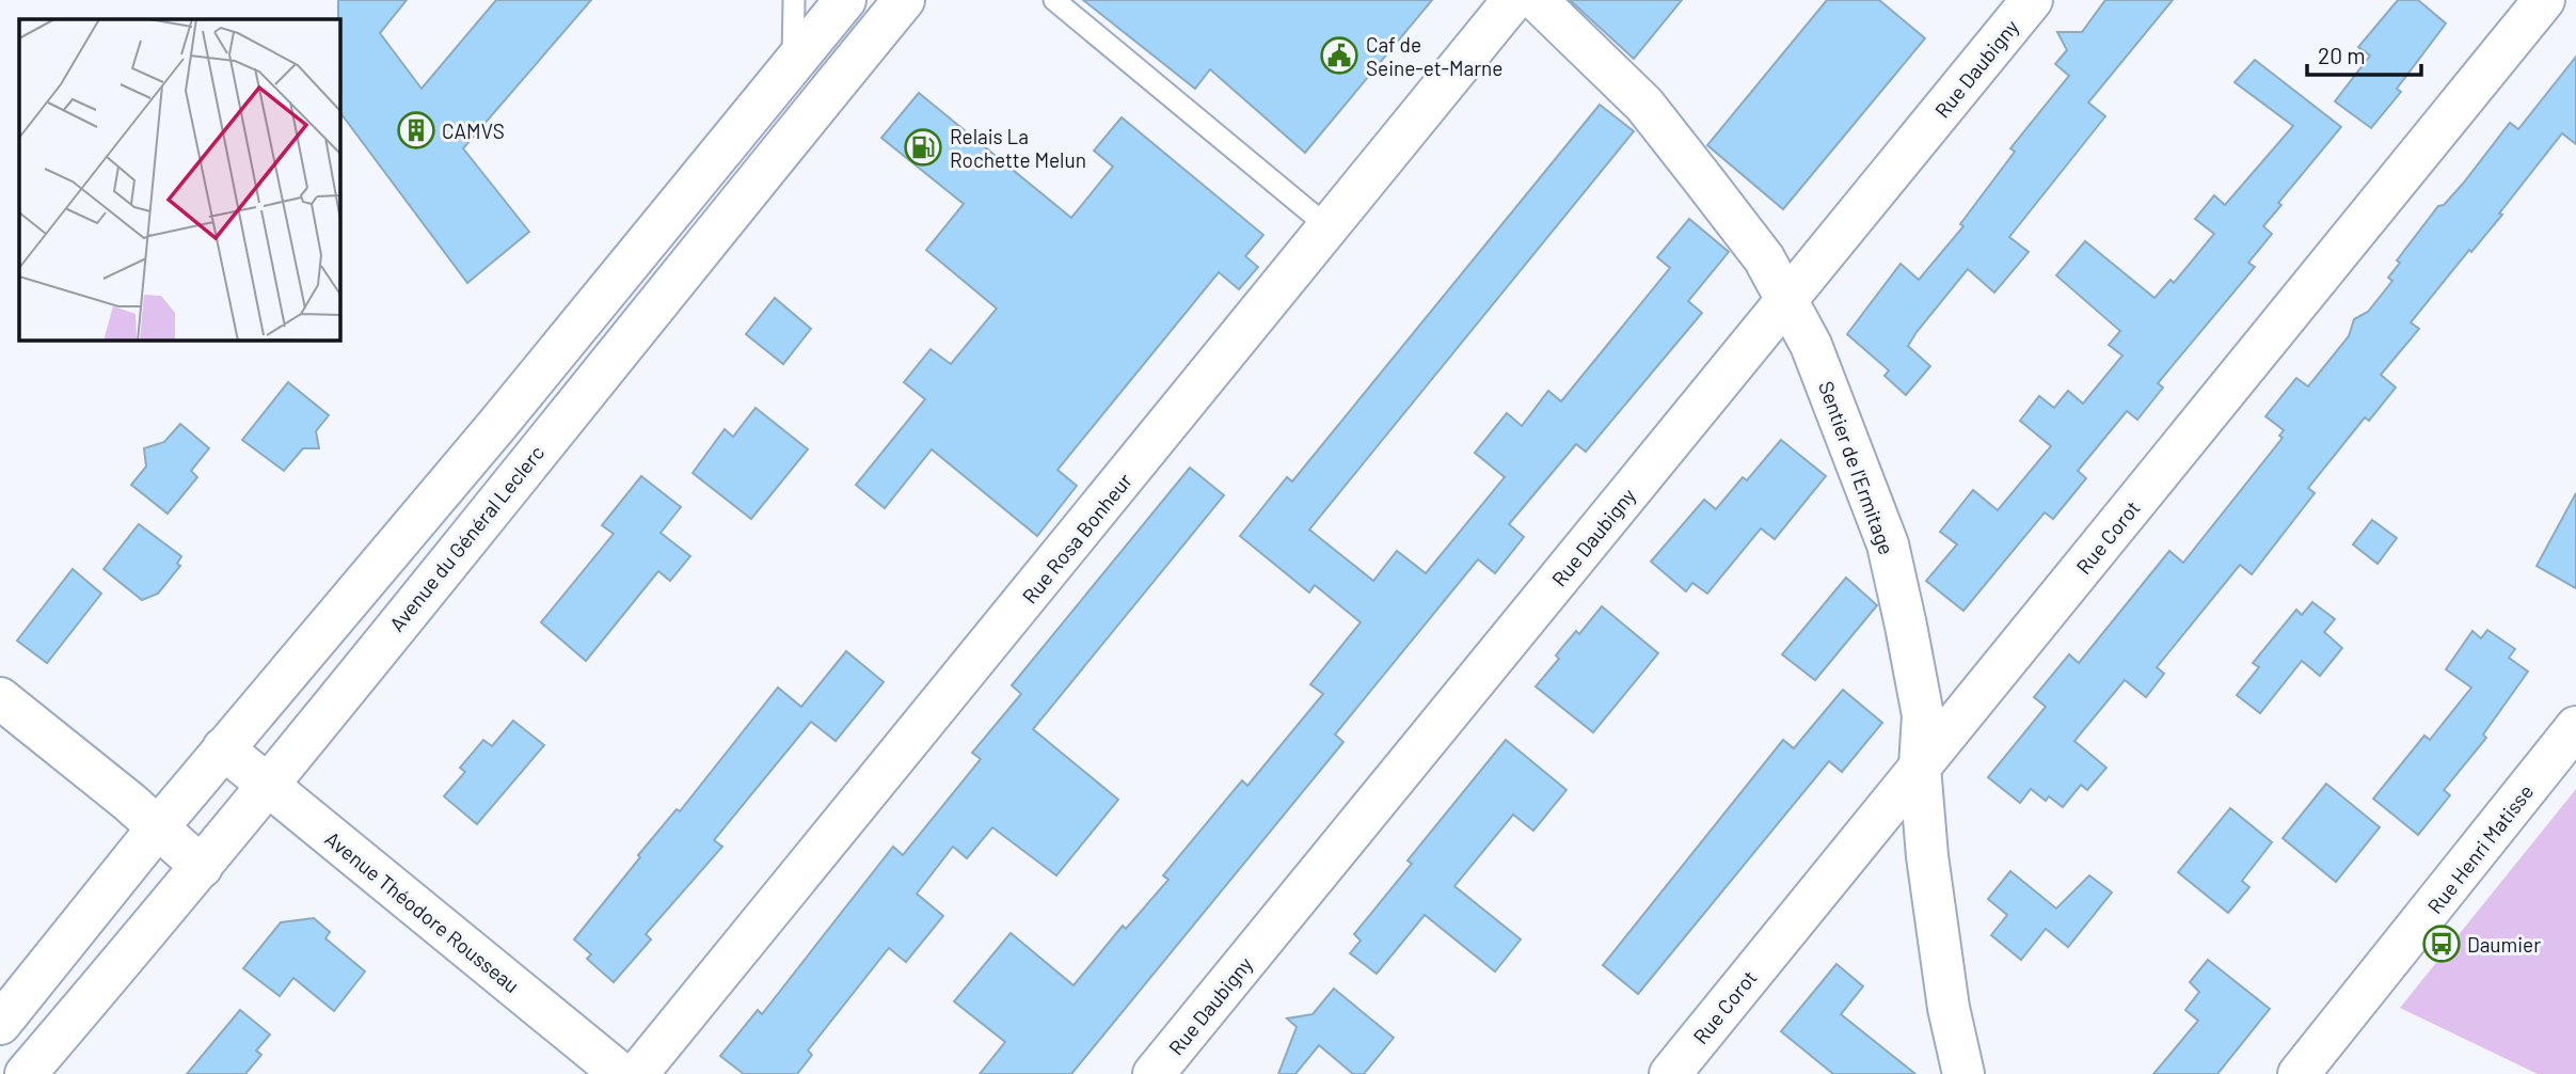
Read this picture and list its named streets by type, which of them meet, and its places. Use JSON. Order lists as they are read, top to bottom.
{
  "streets": {
    "street": [
      "Rue Daubigny",
      "Sentier de l'Ermitage",
      "Rue Corot",
      "Avenue du Général Leclerc",
      "Rue Rosa Bonheur",
      "Rue Henri Matisse",
      "Avenue Théodore Rousseau"
    ]
  },
  "crossings": [
    ["Rue Daubigny", "Sentier de l'Ermitage"],
    ["Sentier de l'Ermitage", "Rue Corot"],
    ["Avenue du Général Leclerc", "Avenue Théodore Rousseau"]
  ],
  "places": {
    "public building": ["Caf de Seine-et-Marne"],
    "building": ["CAMVS"],
    "fuel station": ["Relais La Rochette Melun"],
    "bus stop": ["Daumier"]
  },
  "scale_bar": "20 m"
}
